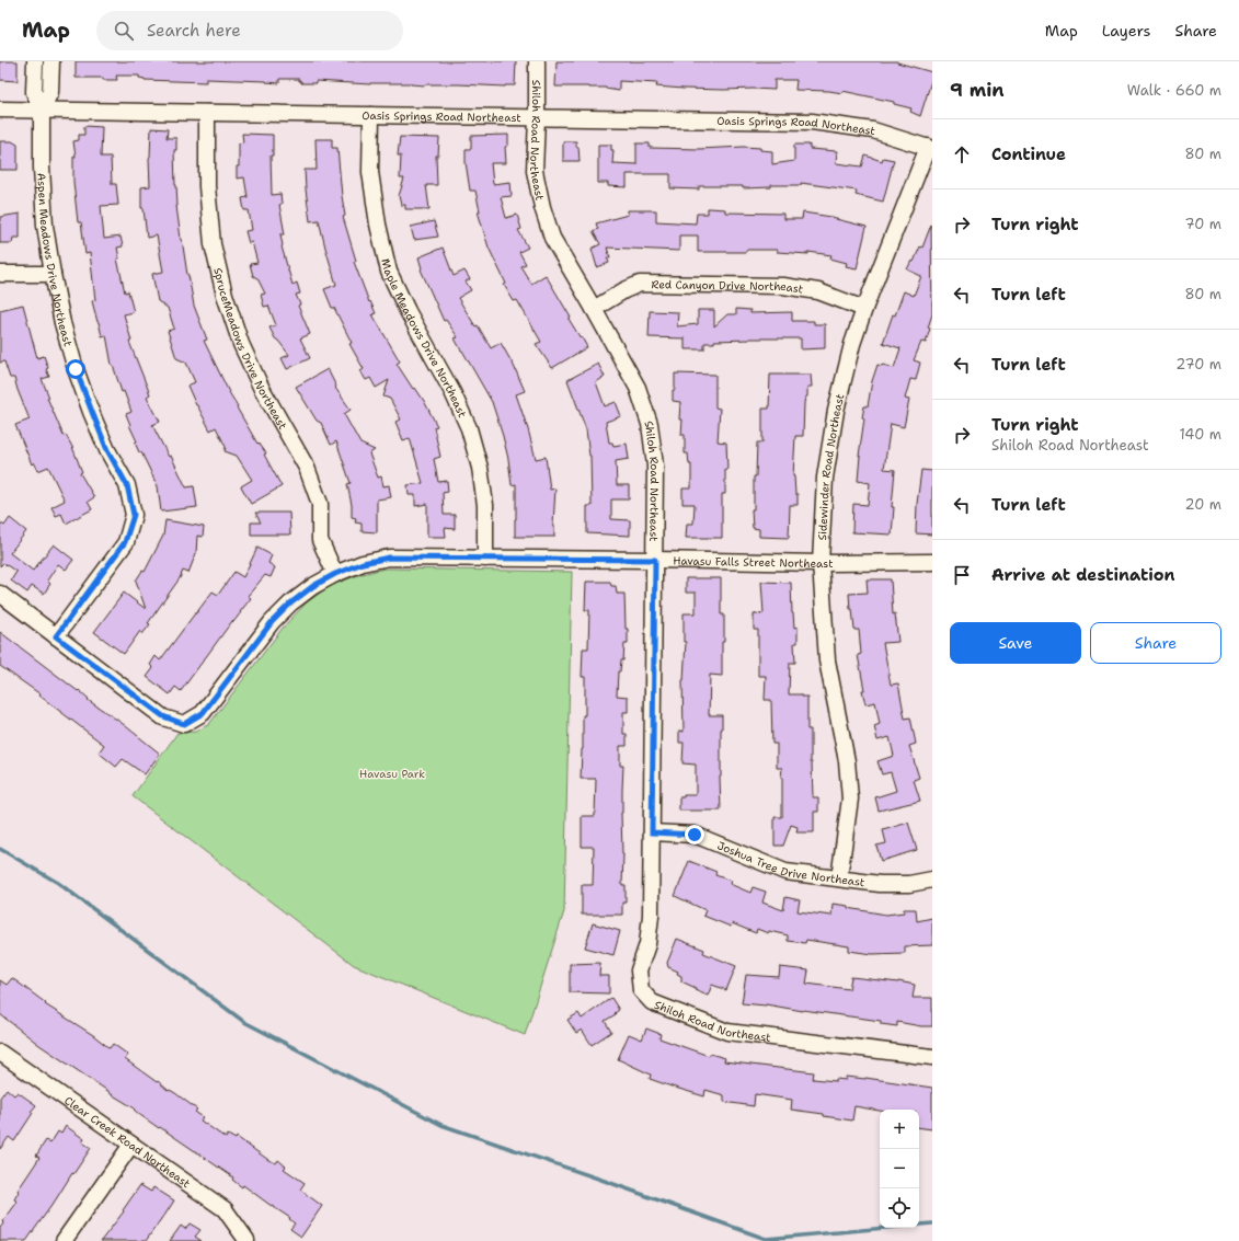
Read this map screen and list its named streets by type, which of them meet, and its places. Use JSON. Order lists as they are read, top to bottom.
{
  "streets": {
    "street": [
      "Oasis Springs Road Northeast",
      "Shiloh Road Northeast",
      "Aspen Meadows Drive Northeast",
      "Red Canyon Drive Northeast",
      "Maple Meadows Drive Northeast",
      "SpruceMeadows Drive Northeast",
      "Sidewinder Road Northeast",
      "Havasu Falls Street Northeast",
      "Joshua Tree Drive Northeast",
      "Clear Creek Road Northeast"
    ]
  },
  "crossings": [
    ["Oasis Springs Road Northeast", "Shiloh Road Northeast"],
    ["Oasis Springs Road Northeast", "Aspen Meadows Drive Northeast"],
    ["Oasis Springs Road Northeast", "Maple Meadows Drive Northeast"],
    ["Oasis Springs Road Northeast", "SpruceMeadows Drive Northeast"],
    ["Oasis Springs Road Northeast", "Sidewinder Road Northeast"],
    ["Shiloh Road Northeast", "Red Canyon Drive Northeast"],
    ["Shiloh Road Northeast", "Havasu Falls Street Northeast"],
    ["Shiloh Road Northeast", "Joshua Tree Drive Northeast"],
    ["Aspen Meadows Drive Northeast", "Havasu Falls Street Northeast"],
    ["Red Canyon Drive Northeast", "Sidewinder Road Northeast"],
    ["Maple Meadows Drive Northeast", "Havasu Falls Street Northeast"],
    ["SpruceMeadows Drive Northeast", "Havasu Falls Street Northeast"],
    ["Sidewinder Road Northeast", "Havasu Falls Street Northeast"],
    ["Sidewinder Road Northeast", "Joshua Tree Drive Northeast"]
  ],
  "parks": ["Havasu Park"],
  "page": {
    "header": "Map",
    "search": "Search here",
    "nav": ["Map", "Layers", "Share"],
    "heading": ["9 min", "Walk · 660 m"],
    "list": [
      ["Continue", "80 m"],
      ["Turn right", "70 m"],
      ["Turn left", "80 m"],
      ["Turn left", "270 m"],
      ["Turn right", "Shiloh Road Northeast", "140 m"],
      ["Turn left", "20 m"],
      "Arrive at destination"
    ],
    "buttons": ["Save", "Share"],
    "map_buttons": ["+", "−"]
  }
}
